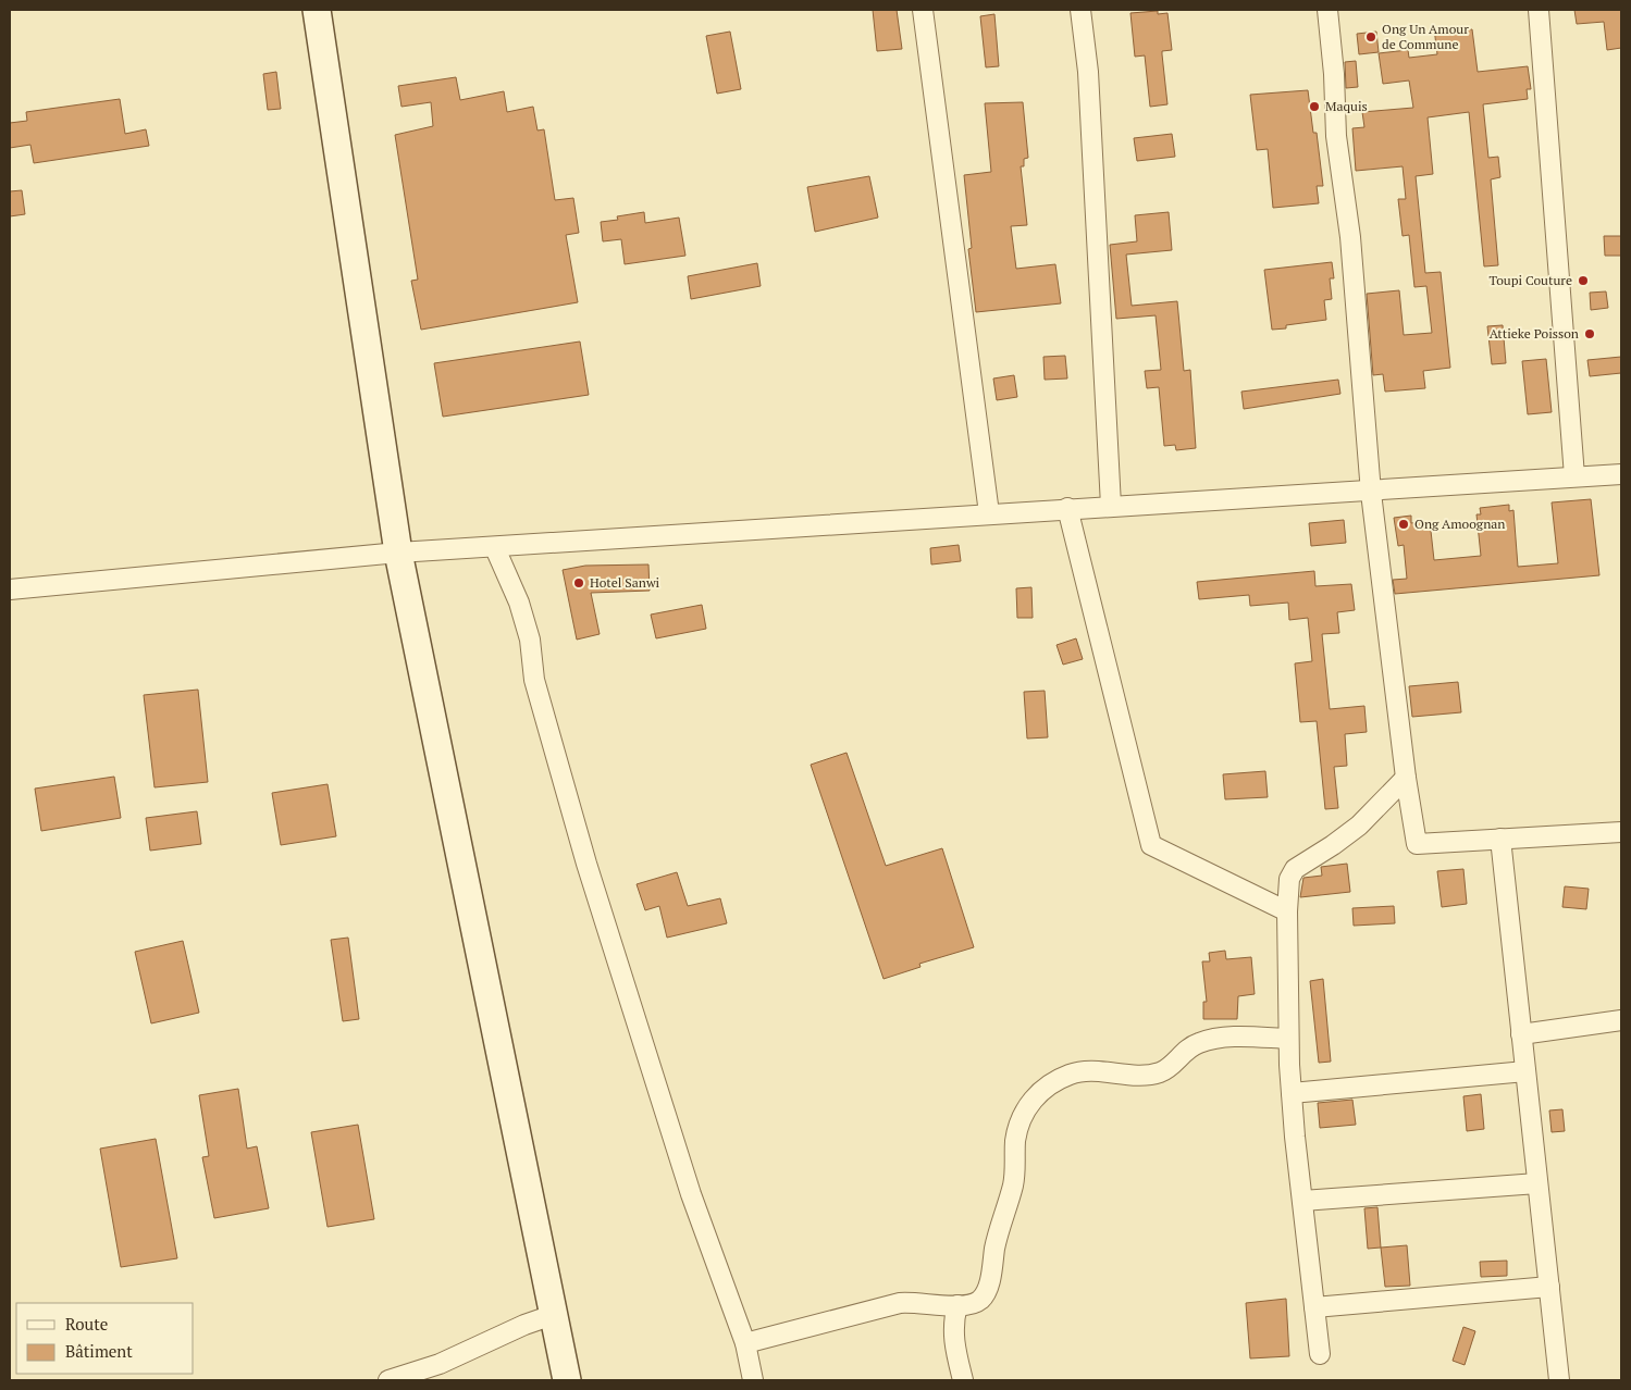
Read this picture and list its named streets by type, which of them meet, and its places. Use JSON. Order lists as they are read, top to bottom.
{
  "places": [
    "Ong Un Amour de Commune",
    "Maquis",
    "Toupi Couture",
    "Attieke Poisson",
    "Ong Amoognan",
    "Hotel Sanwi"
  ],
  "legend": ["Route", "Bâtiment"]
}
